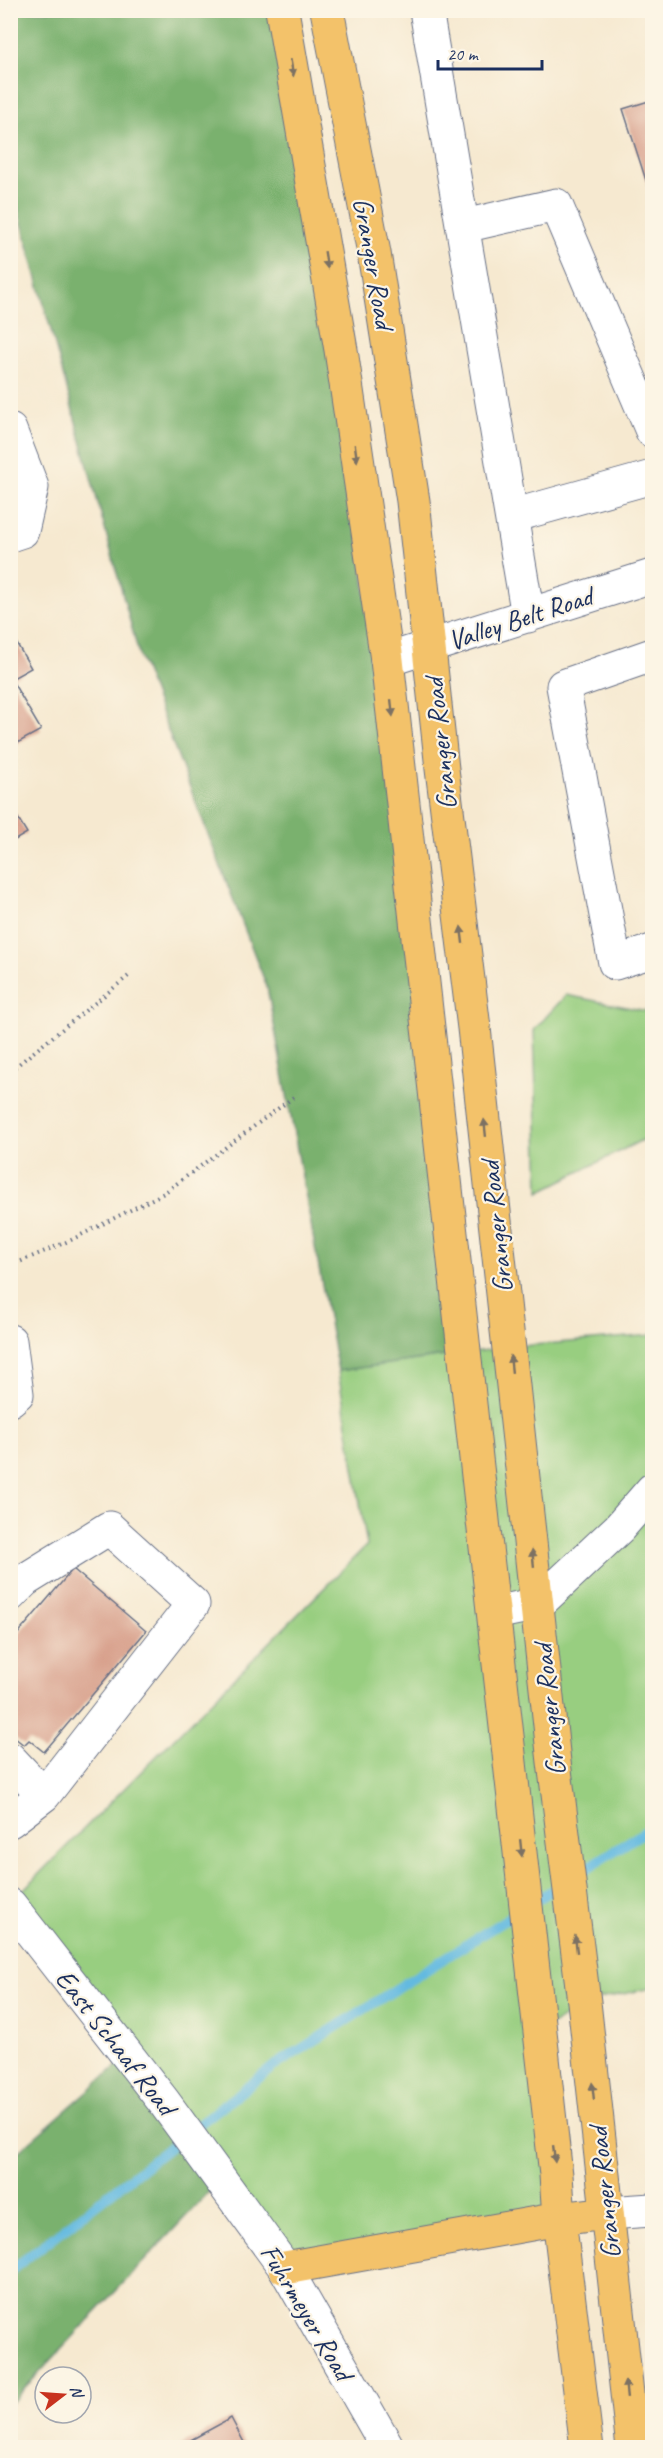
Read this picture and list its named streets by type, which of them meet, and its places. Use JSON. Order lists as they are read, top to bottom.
{
  "streets": {
    "main road": ["Granger Road"],
    "street": ["Valley Belt Road", "East Schaaf Road", "Fuhrmeyer Road"]
  },
  "crossings": [
    ["Granger Road", "Valley Belt Road"],
    ["East Schaaf Road", "Fuhrmeyer Road"]
  ],
  "scale_bar": "20 m",
  "north": "right"
}
